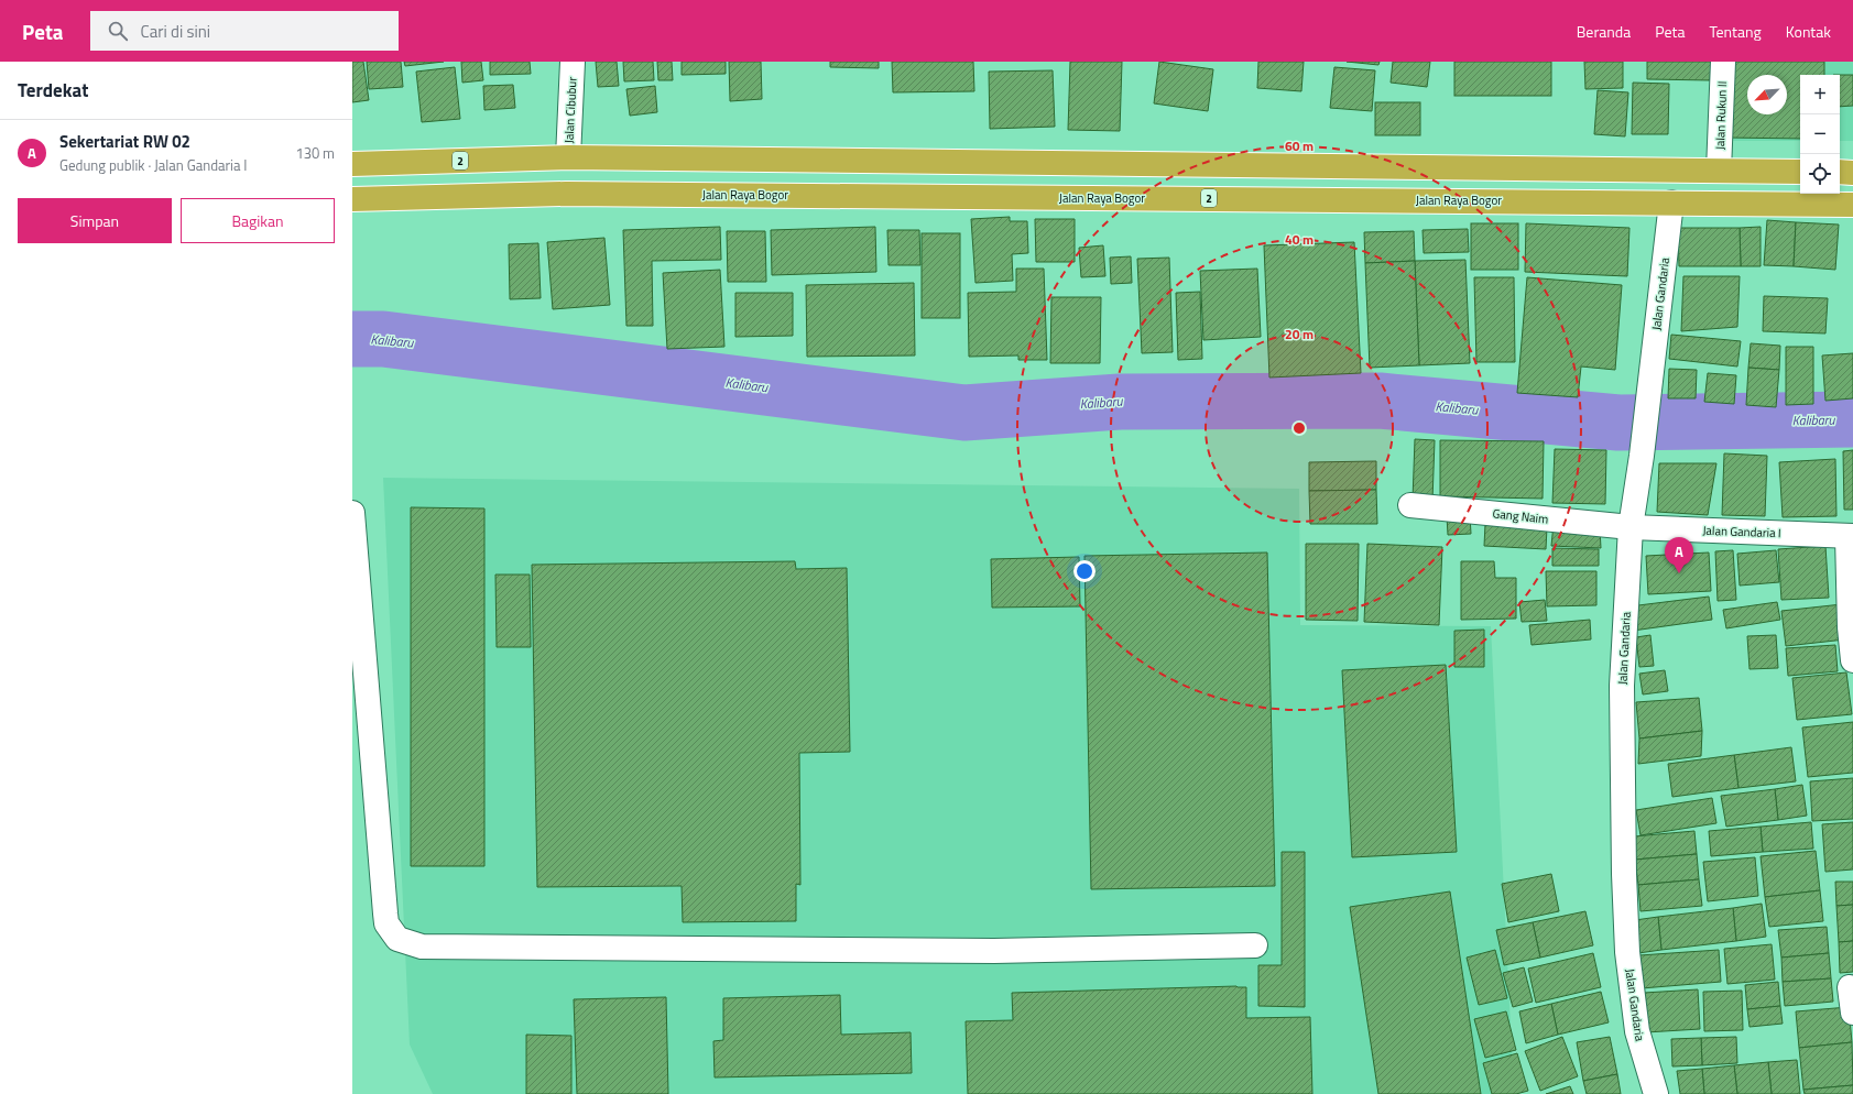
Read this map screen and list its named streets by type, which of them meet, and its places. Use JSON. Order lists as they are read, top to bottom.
{
  "streets": {
    "highway": ["2", "Jalan Raya Bogor"],
    "street": [
      "Jalan Cibubur",
      "Jalan Rukun II",
      "Jalan Gandaria",
      "Gang Naim",
      "Jalan Gandaria I"
    ]
  },
  "crossings": [
    ["Jalan Cibubur", "2"],
    ["Jalan Rukun II", "2"],
    ["Jalan Raya Bogor", "Jalan Gandaria"],
    ["Jalan Gandaria", "Gang Naim"],
    ["Jalan Gandaria", "Jalan Gandaria I"],
    ["Gang Naim", "Jalan Gandaria I"]
  ],
  "water": ["Kalibaru"],
  "north": "bottom left",
  "page": {
    "header": "Peta",
    "search": "Cari di sini",
    "nav": [
      "Beranda",
      "Peta",
      "Tentang",
      "Kontak"
    ],
    "heading": "Terdekat",
    "map_buttons": ["+", "−"],
    "list": [
      {
        "mark": "A",
        "name": "Sekertariat RW 02",
        "note": "Gedung publik · Jalan Gandaria I",
        "value": "130 m"
      }
    ],
    "buttons": ["Simpan", "Bagikan"],
    "pins": "A"
  },
  "rings": ["60 m", "40 m", "20 m"]
}
